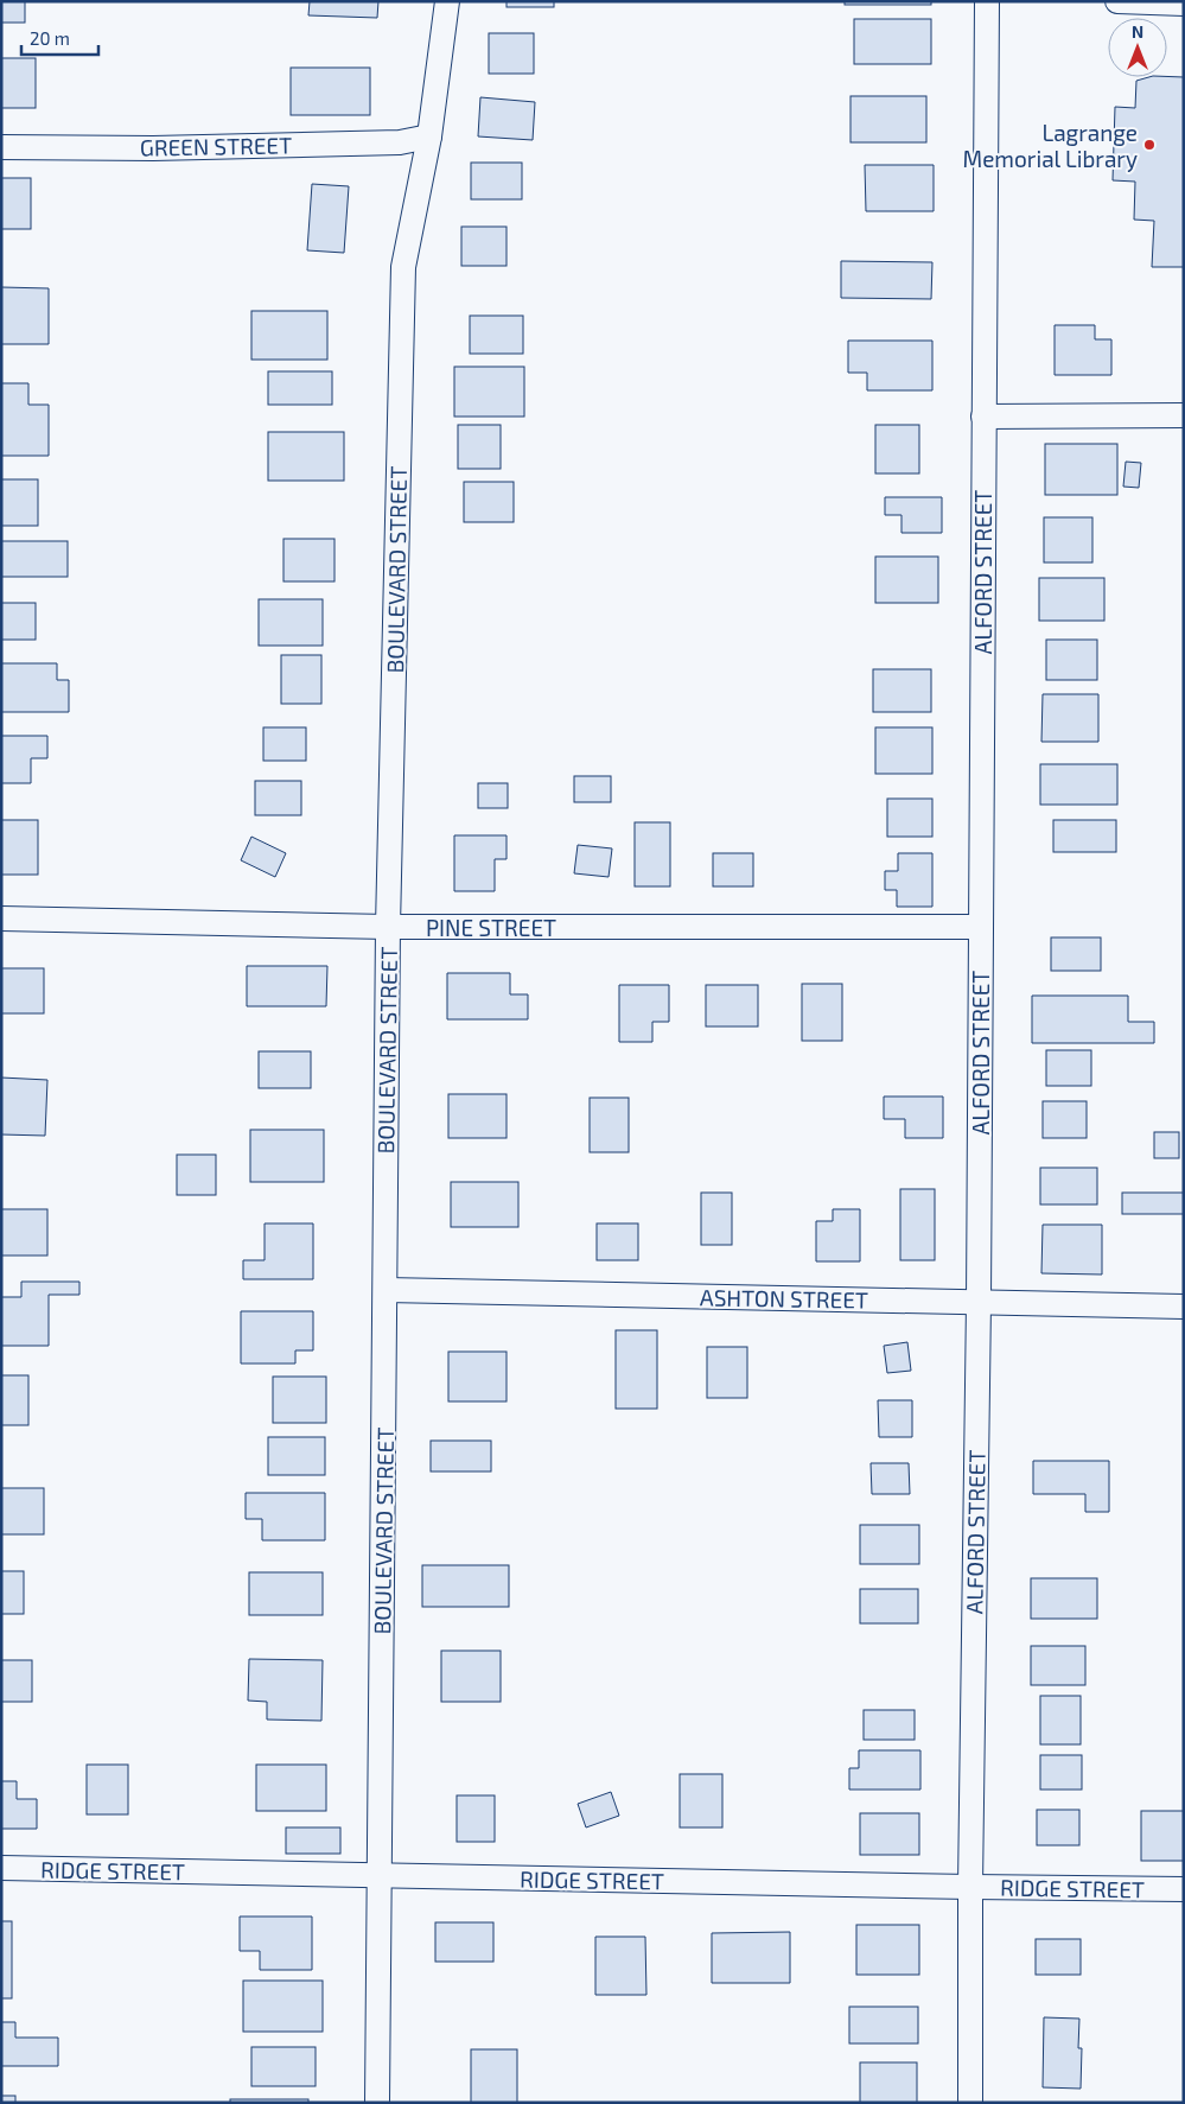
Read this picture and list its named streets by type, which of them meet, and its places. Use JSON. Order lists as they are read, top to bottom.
{
  "streets": {
    "street": [
      "GREEN STREET",
      "BOULEVARD STREET",
      "ALFORD STREET",
      "PINE STREET",
      "ASHTON STREET",
      "RIDGE STREET"
    ]
  },
  "crossings": [
    ["GREEN STREET", "BOULEVARD STREET"],
    ["BOULEVARD STREET", "PINE STREET"],
    ["BOULEVARD STREET", "ASHTON STREET"],
    ["BOULEVARD STREET", "RIDGE STREET"],
    ["ALFORD STREET", "PINE STREET"],
    ["ALFORD STREET", "ASHTON STREET"],
    ["ALFORD STREET", "RIDGE STREET"]
  ],
  "places": ["Lagrange Memorial Library"],
  "scale_bar": "20 m",
  "north": "top"
}
